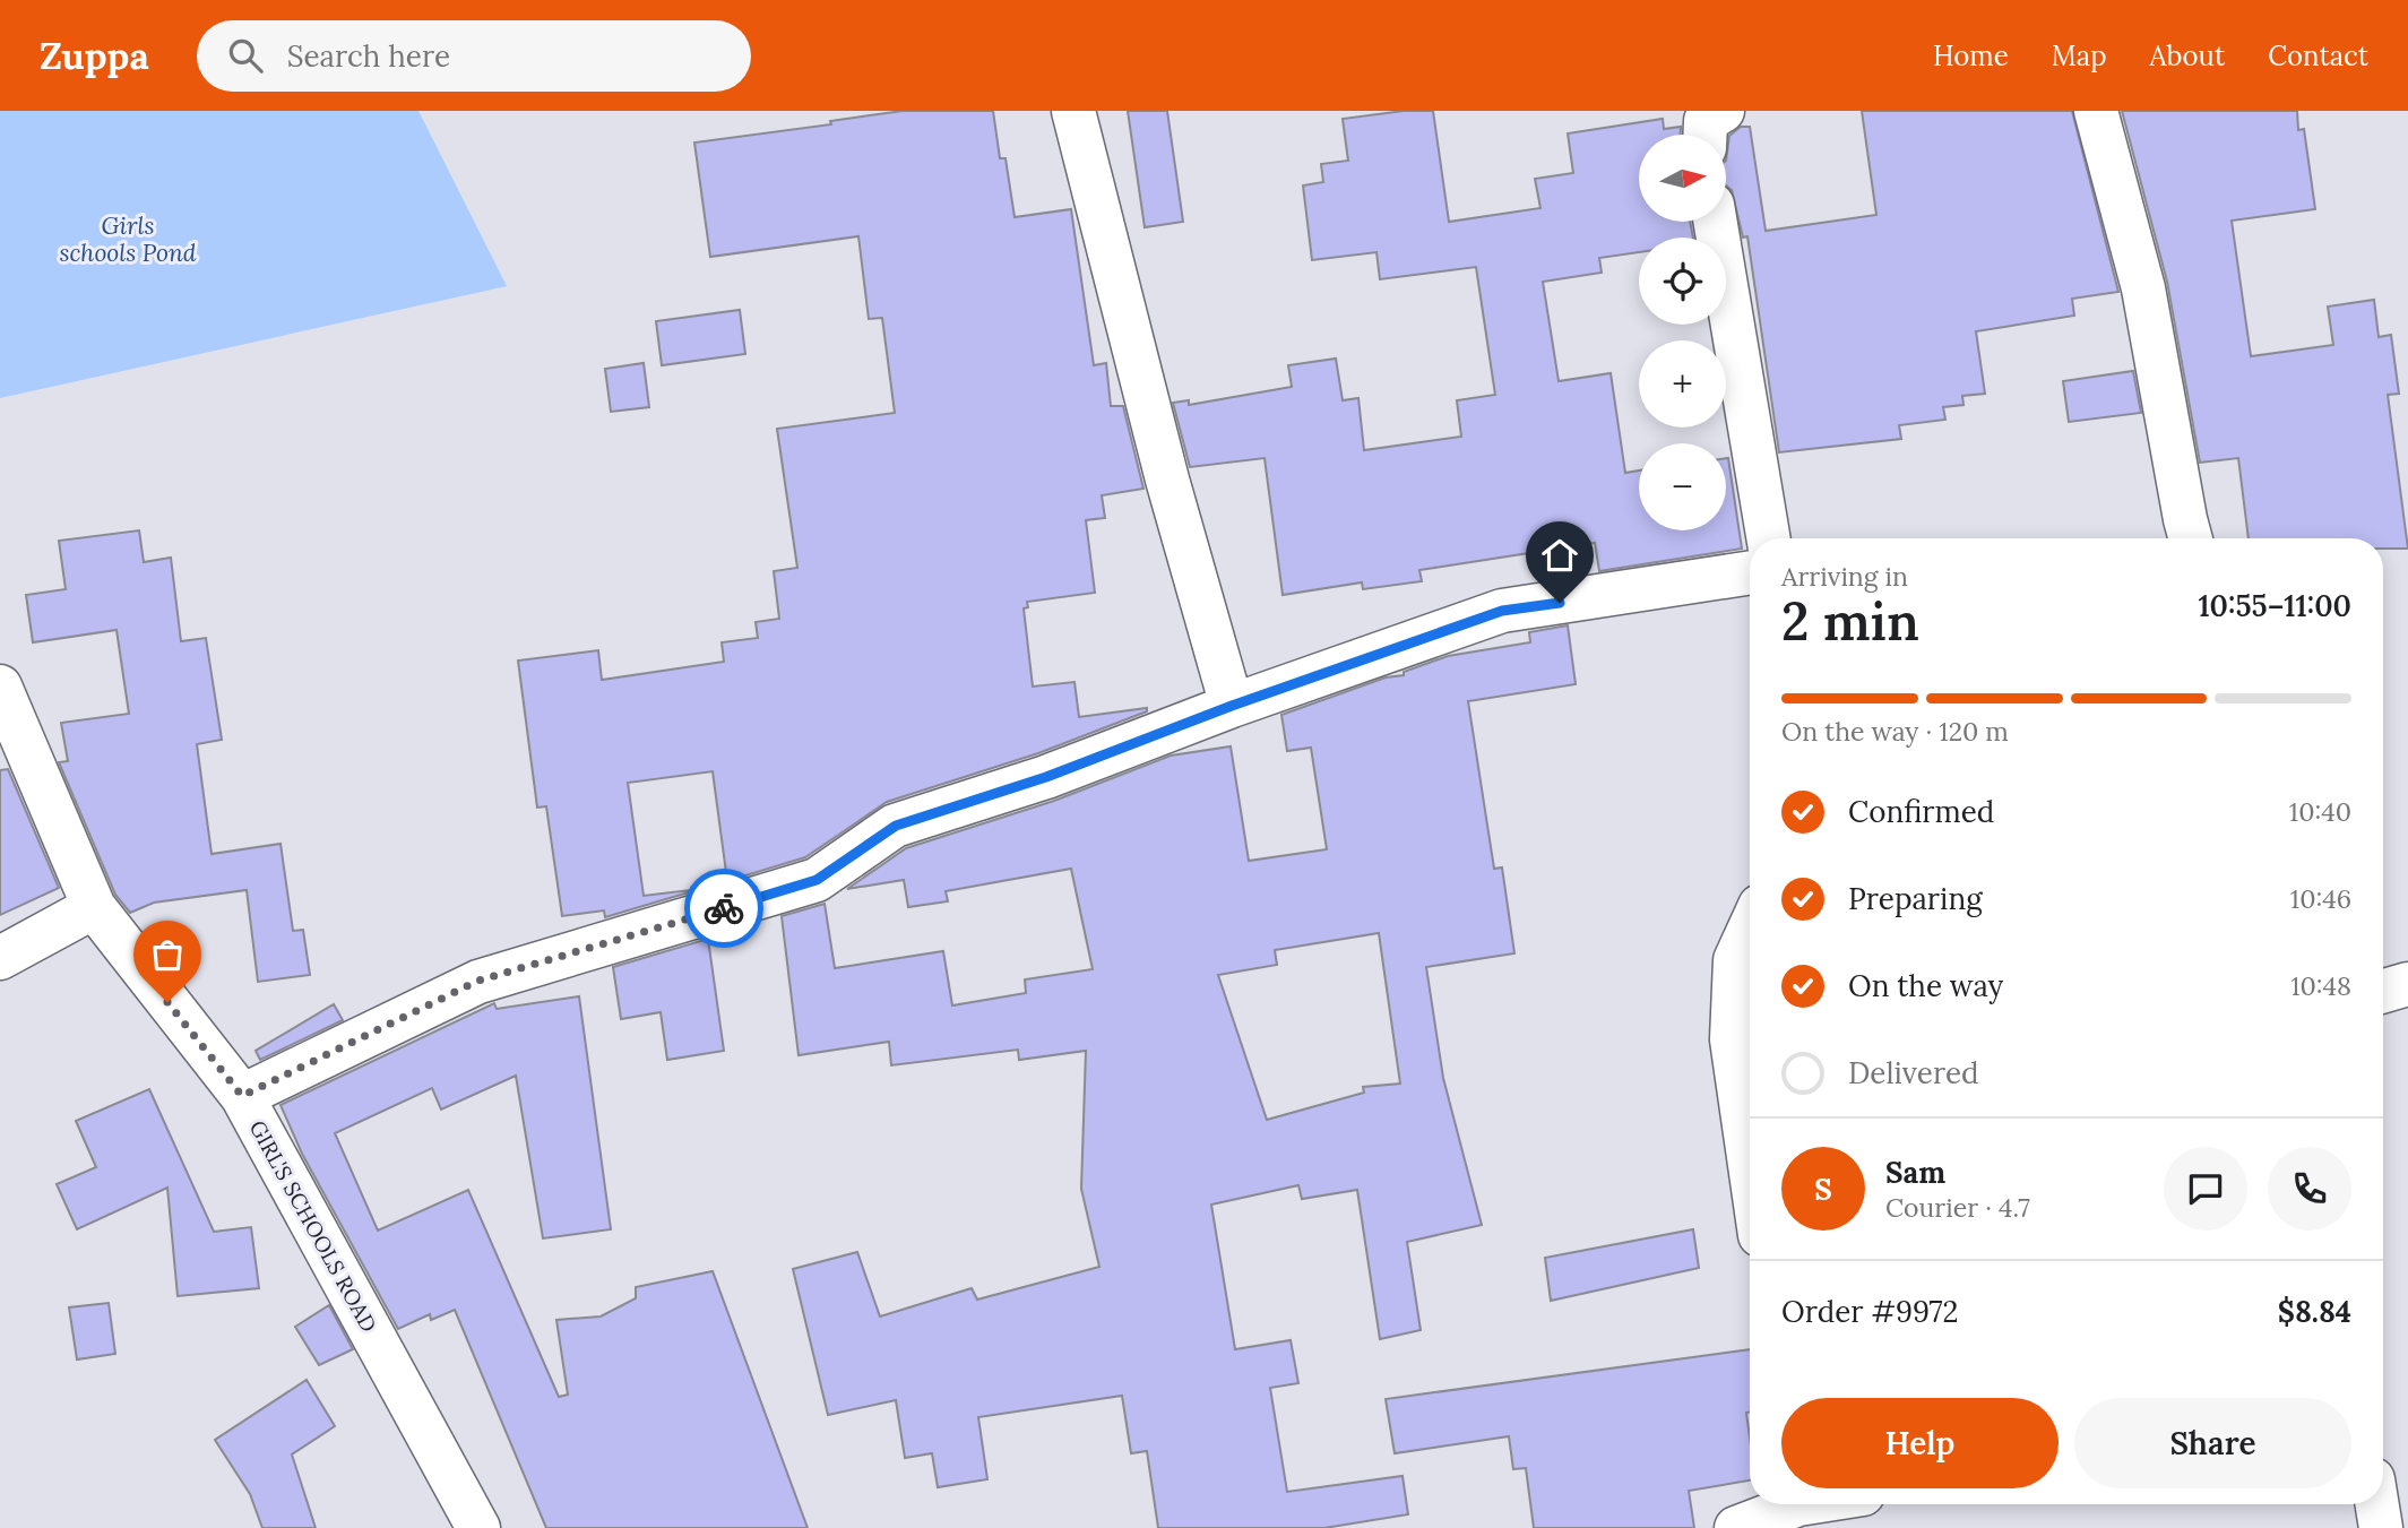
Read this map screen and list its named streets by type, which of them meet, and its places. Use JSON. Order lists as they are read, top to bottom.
{
  "streets": {
    "street": ["GIRL'S SCHOOLS ROAD"]
  },
  "water": ["Girls schools Pond"],
  "north": "right",
  "page": {
    "header": "Zuppa",
    "search": "Search here",
    "nav": [
      "Home",
      "Map",
      "About",
      "Contact"
    ],
    "map_buttons": ["+", "−"],
    "heading": ["2 min", "Arriving in", "10:55–11:00"],
    "panel": [
      "Sam",
      "Courier · 4.7",
      "Order #9972",
      "$8.84"
    ],
    "bar": "On the way · 120 m",
    "list": [
      ["Confirmed", "10:40"],
      ["Preparing", "10:46"],
      ["On the way", "10:48"],
      "Delivered"
    ],
    "round": "S",
    "buttons": ["Help", "Share"]
  }
}
